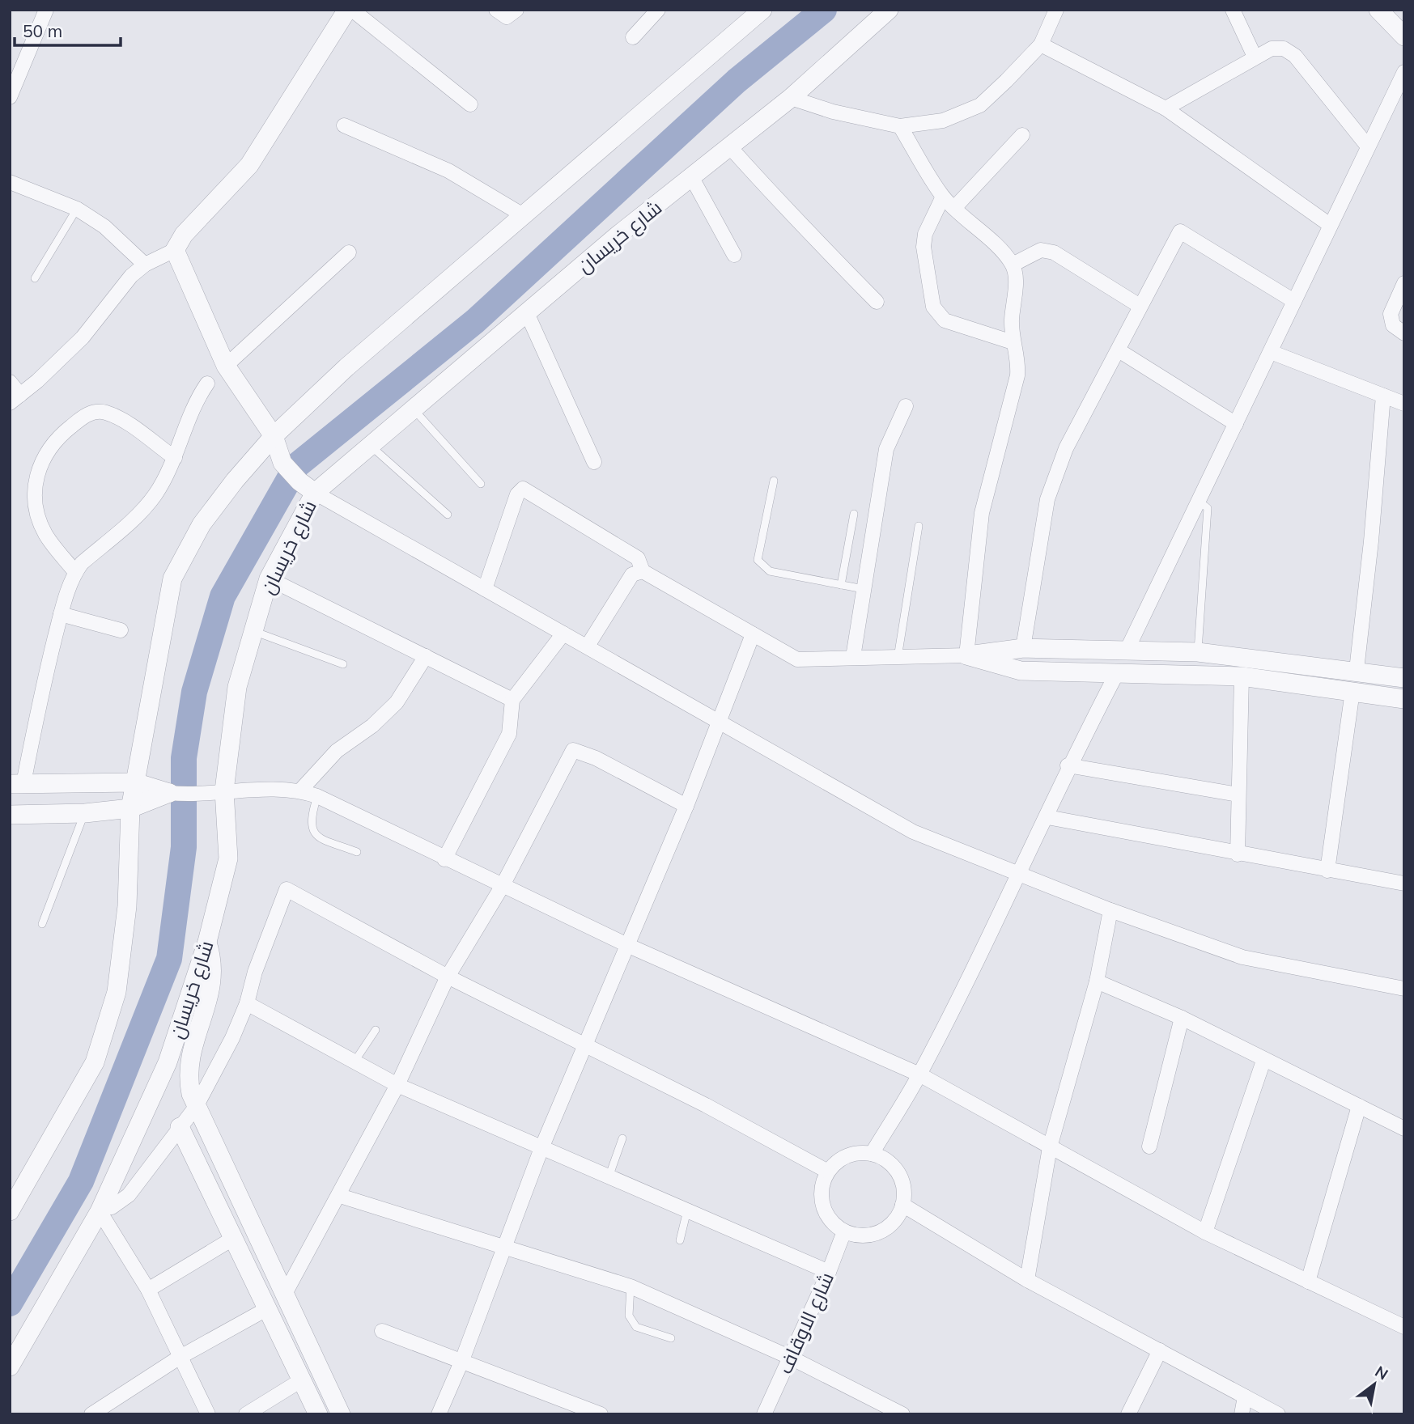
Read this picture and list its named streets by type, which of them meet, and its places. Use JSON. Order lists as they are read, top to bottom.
{
  "streets": {
    "street": ["شارع خريسان", "شارع الاوقاف"]
  },
  "scale_bar": "50 m",
  "north": "top right"
}
